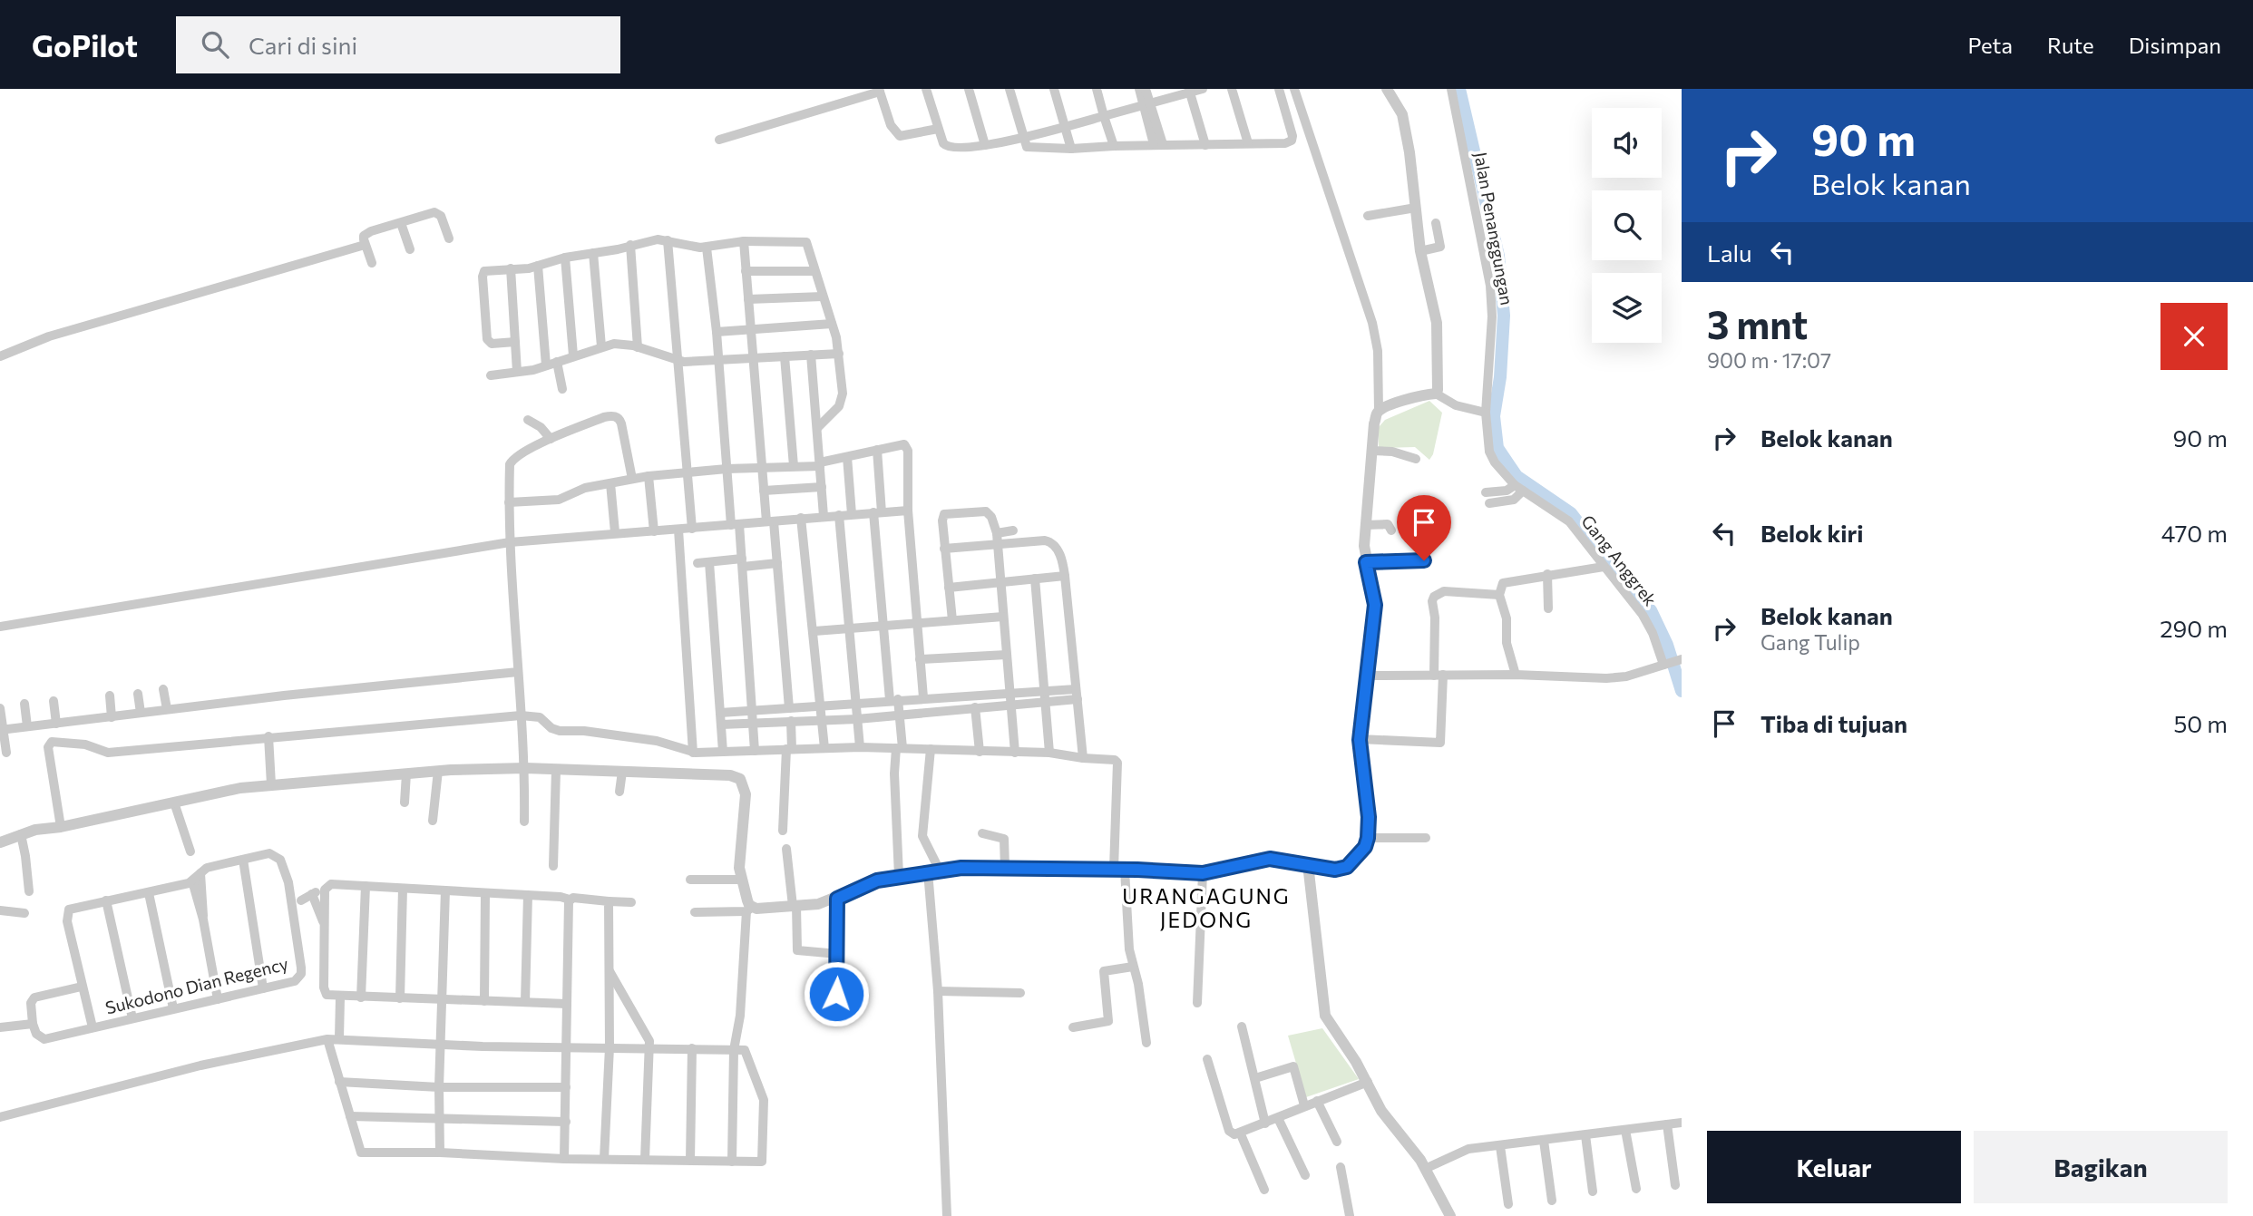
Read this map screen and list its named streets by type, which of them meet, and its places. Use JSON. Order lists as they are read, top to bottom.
{
  "streets": {
    "street": ["Jalan Penanggungan", "Gang Anggrek", "Sukodono Dian Regency"]
  },
  "crossings": [
    ["Jalan Penanggungan", "Gang Anggrek"]
  ],
  "districts": ["URANGAGUNG JEDONG"],
  "page": {
    "header": "GoPilot",
    "search": "Cari di sini",
    "nav": ["Peta", "Rute", "Disimpan"],
    "turn": ["90 m", "Belok kanan"],
    "then": "Lalu",
    "heading": ["3 mnt", "900 m · 17:07"],
    "list": [
      {
        "name": "Belok kanan",
        "value": "90 m"
      },
      {
        "name": "Belok kiri",
        "value": "470 m"
      },
      {
        "name": "Belok kanan",
        "note": "Gang Tulip",
        "value": "290 m"
      },
      {
        "name": "Tiba di tujuan",
        "value": "50 m"
      }
    ],
    "buttons": ["Keluar", "Bagikan"]
  }
}
